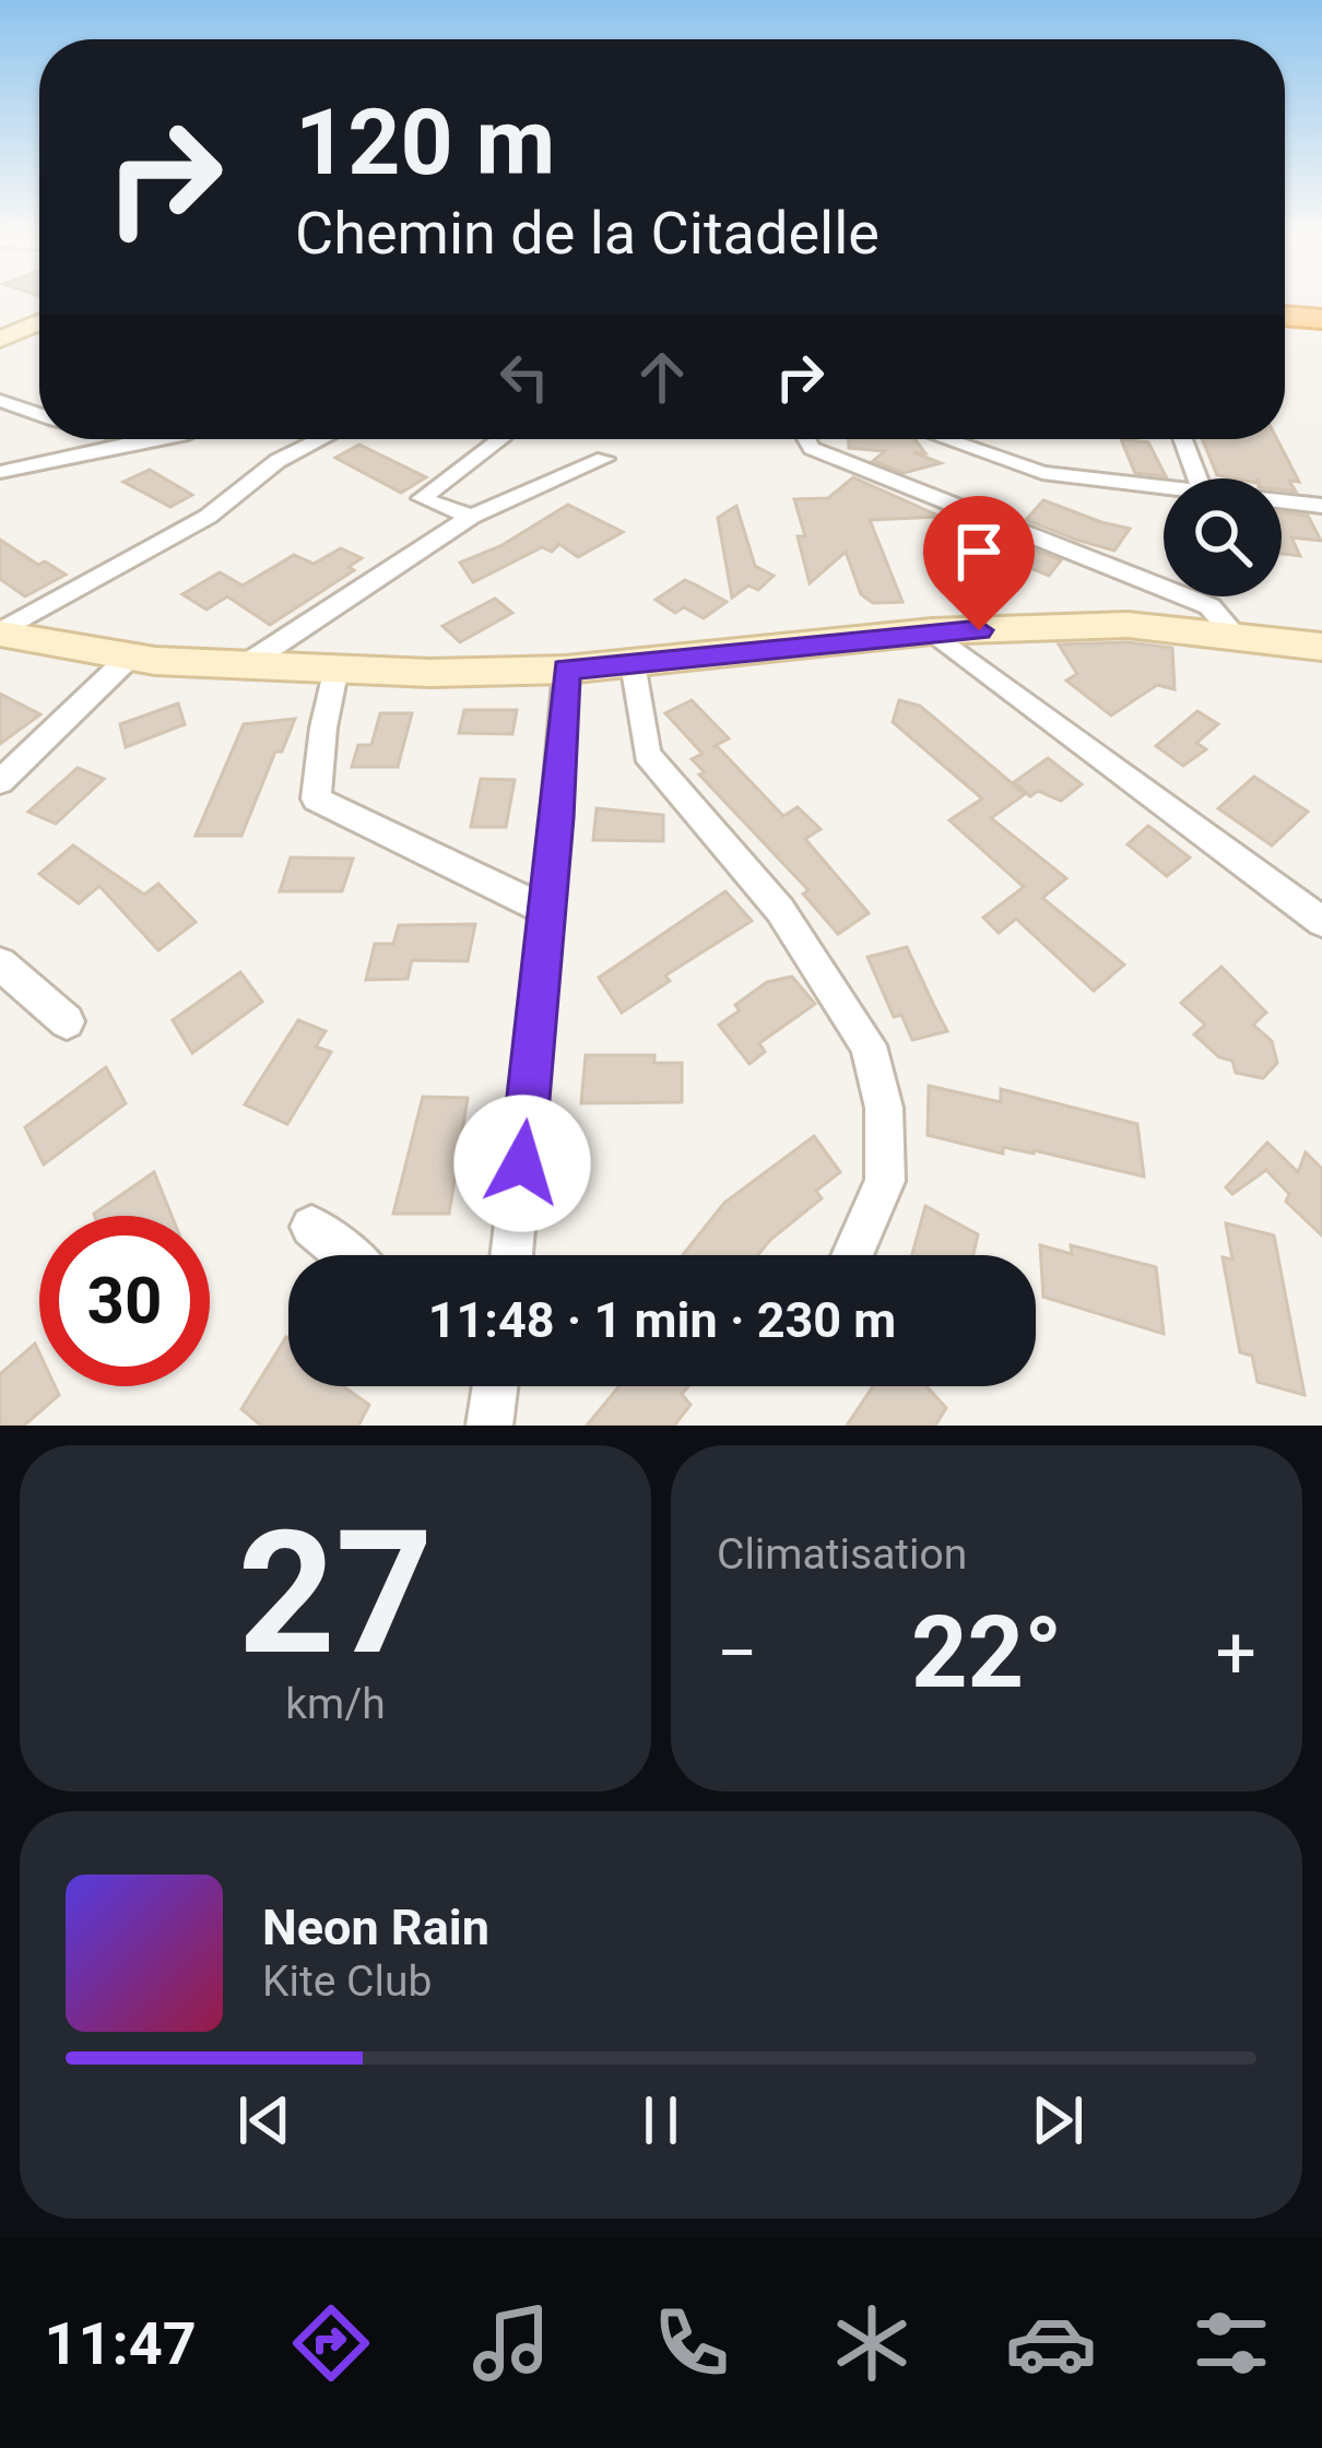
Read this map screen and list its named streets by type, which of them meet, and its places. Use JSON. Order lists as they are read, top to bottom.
{
  "page": {
    "turn": ["120 m", "Chemin de la Citadelle"],
    "limit": "30",
    "trip": "11:48 · 1 min · 230 m",
    "tile": [
      ["27", "km/h"],
      "Climatisation"
    ],
    "heat": ["−", "22°", "+"],
    "song": ["Neon Rain", "Kite Club"],
    "tabs": "11:47"
  }
}
